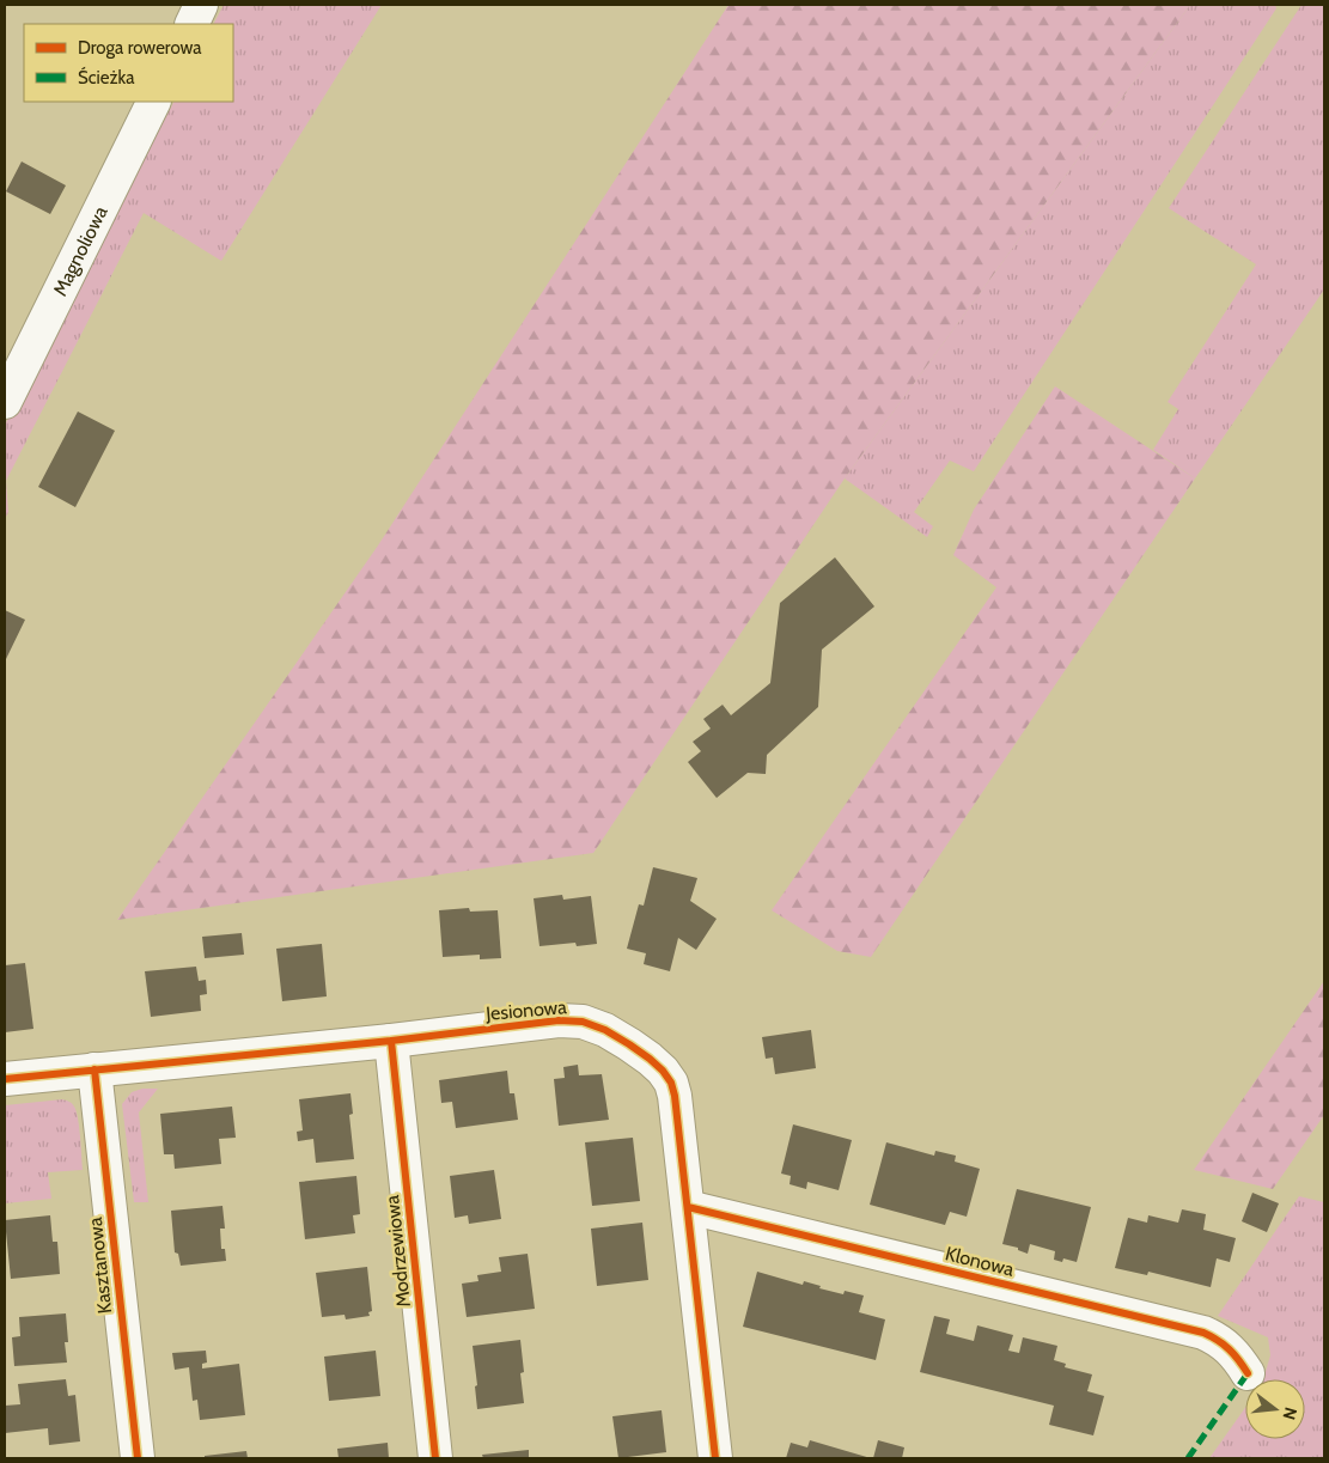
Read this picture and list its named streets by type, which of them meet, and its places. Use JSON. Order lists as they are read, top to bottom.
{
  "streets": {
    "street": [
      "Magnoliowa",
      "Jesionowa",
      "Modrzewiowa",
      "Klonowa",
      "Kasztanowa"
    ]
  },
  "crossings": [
    ["Jesionowa", "Modrzewiowa"],
    ["Jesionowa", "Klonowa"],
    ["Jesionowa", "Kasztanowa"]
  ],
  "legend": ["Droga rowerowa", "Ścieżka"],
  "north": "right"
}
